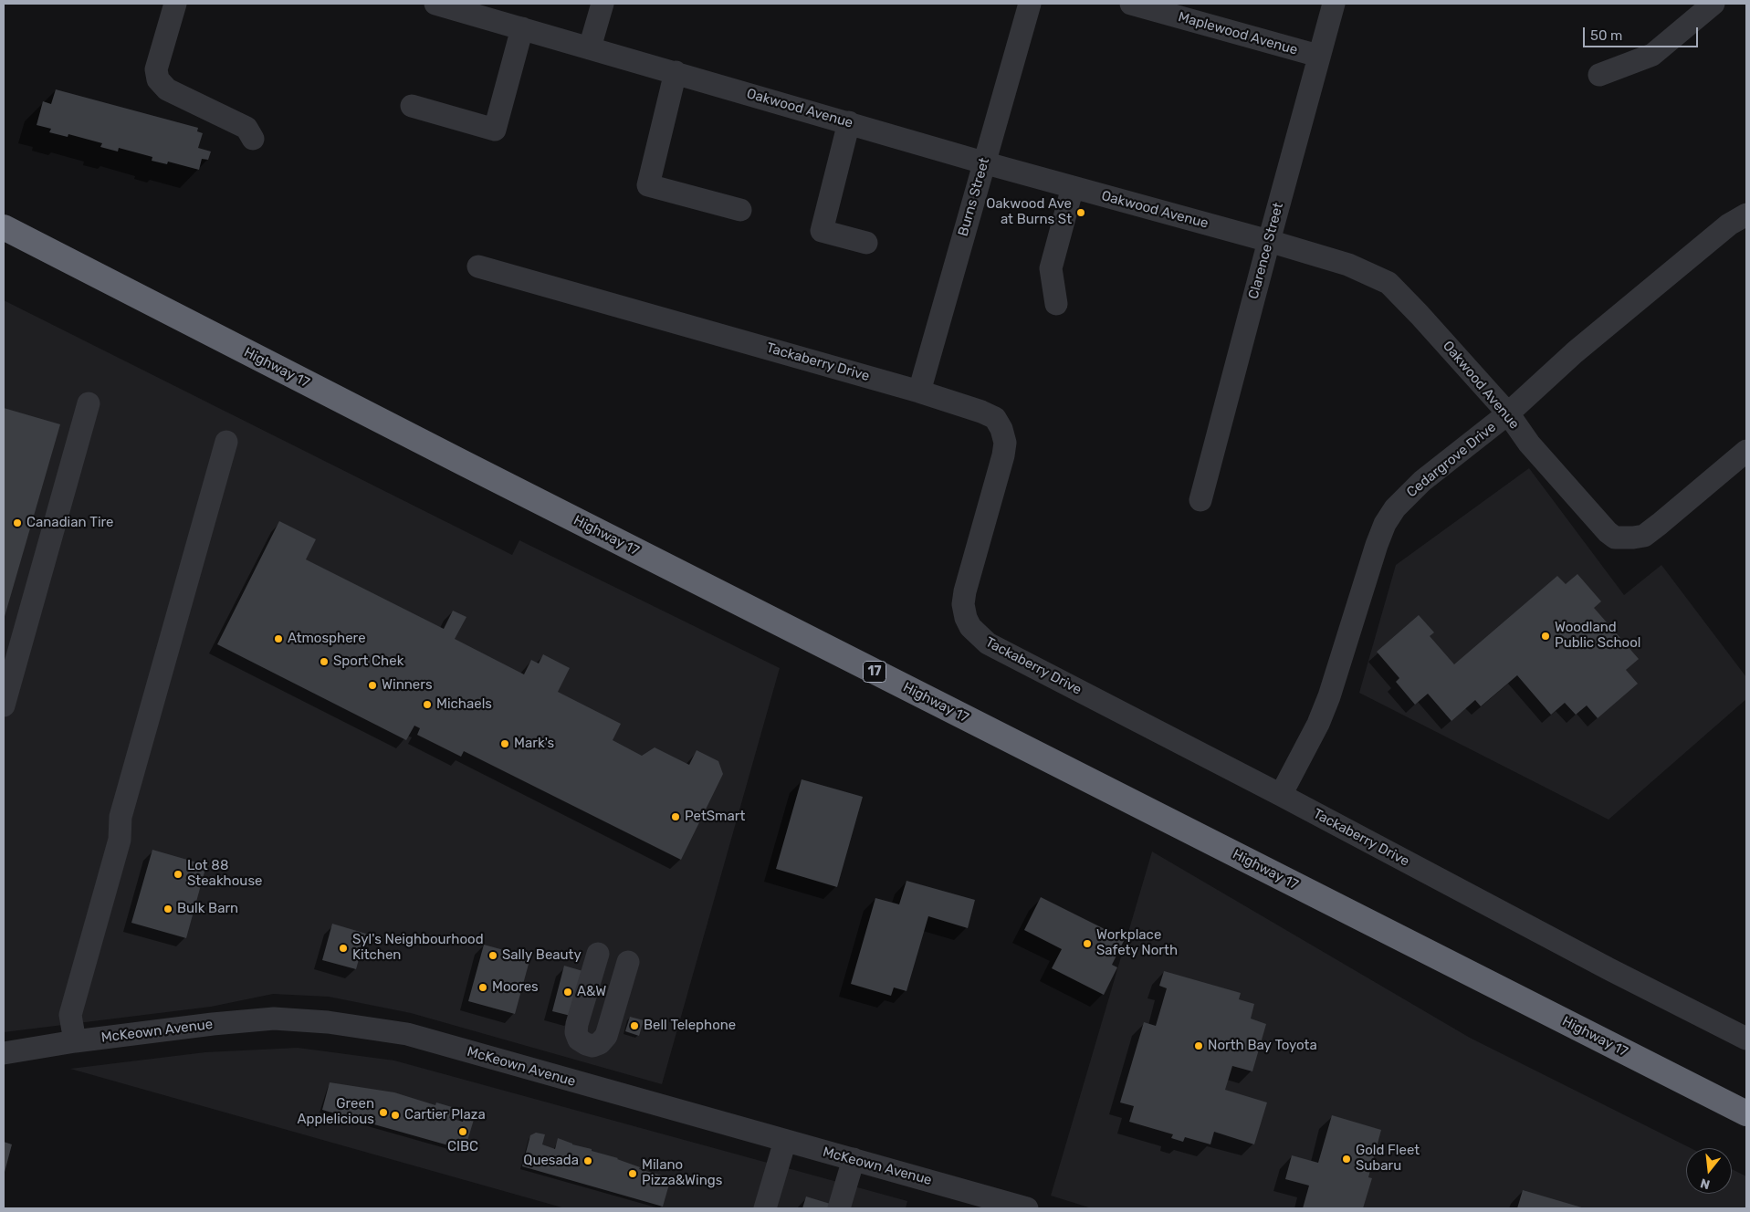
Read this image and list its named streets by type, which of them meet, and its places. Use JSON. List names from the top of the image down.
{
  "streets": {
    "highway": ["Highway 17", "17"],
    "street": [
      "Maplewood Avenue",
      "Oakwood Avenue",
      "Burns Street",
      "Clarence Street",
      "Tackaberry Drive",
      "Cedargrove Drive",
      "McKeown Avenue"
    ]
  },
  "crossings": [
    ["Maplewood Avenue", "Clarence Street"],
    ["Oakwood Avenue", "Burns Street"],
    ["Oakwood Avenue", "Clarence Street"],
    ["Oakwood Avenue", "Cedargrove Drive"],
    ["Burns Street", "Tackaberry Drive"],
    ["Tackaberry Drive", "Cedargrove Drive"]
  ],
  "places": [
    "Oakwood Ave at Burns St",
    "Canadian Tire",
    "Woodland Public School",
    "Atmosphere",
    "Sport Chek",
    "Winners",
    "Michaels",
    "Mark's",
    "PetSmart",
    "Lot 88 Steakhouse",
    "Bulk Barn",
    "Workplace Safety North",
    "Syl's Neighbourhood Kitchen",
    "Sally Beauty",
    "Moores",
    "A&W",
    "Bell Telephone",
    "North Bay Toyota",
    "Green Applelicious",
    "Cartier Plaza",
    "CIBC",
    "Gold Fleet Subaru",
    "Quesada",
    "Milano Pizza&Wings"
  ],
  "scale_bar": "50 m",
  "north": "bottom"
}
